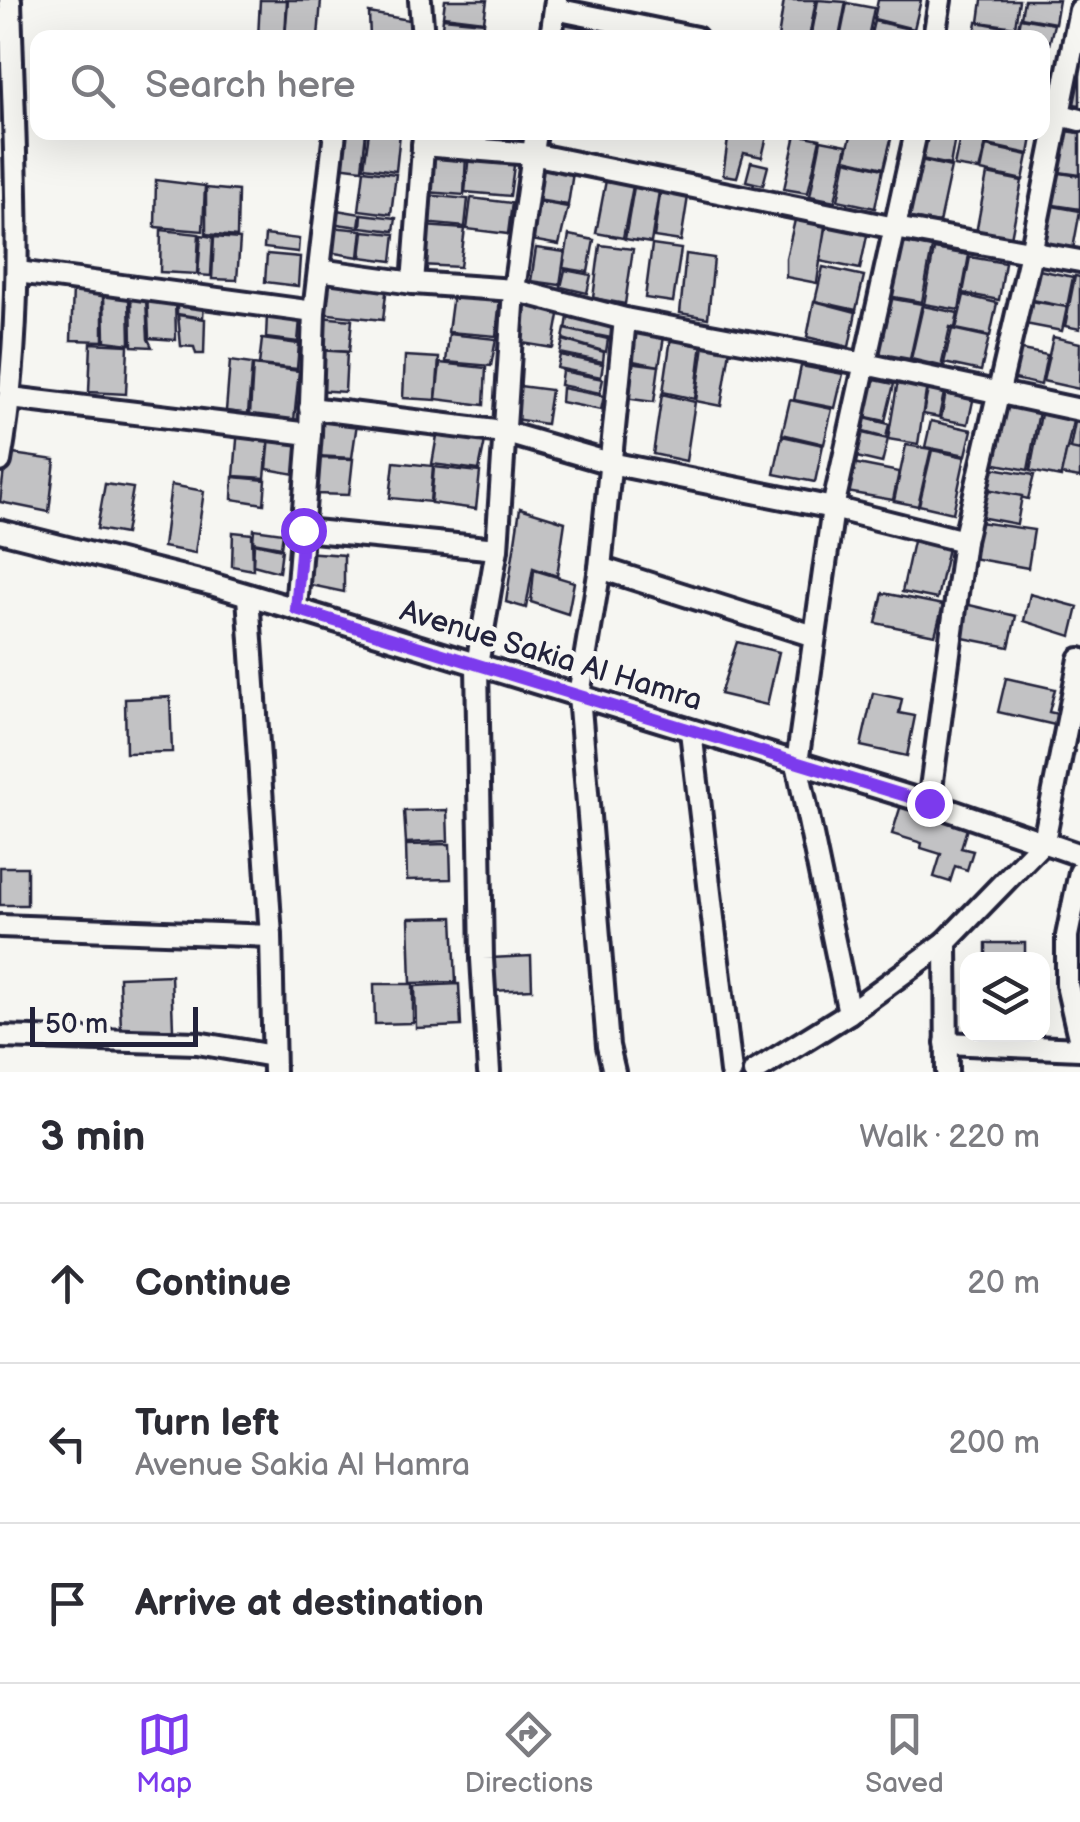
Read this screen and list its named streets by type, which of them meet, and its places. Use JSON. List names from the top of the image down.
{
  "streets": {
    "street": ["Avenue Sakia Al Hamra"]
  },
  "scale_bar": "50 m",
  "page": {
    "search": "Search here",
    "scale": "50 m",
    "heading": ["3 min", "Walk · 220 m"],
    "list": [
      ["Continue", "20 m"],
      ["Turn left", "Avenue Sakia Al Hamra", "200 m"],
      "Arrive at destination"
    ],
    "nav": ["Map", "Directions", "Saved"]
  }
}
